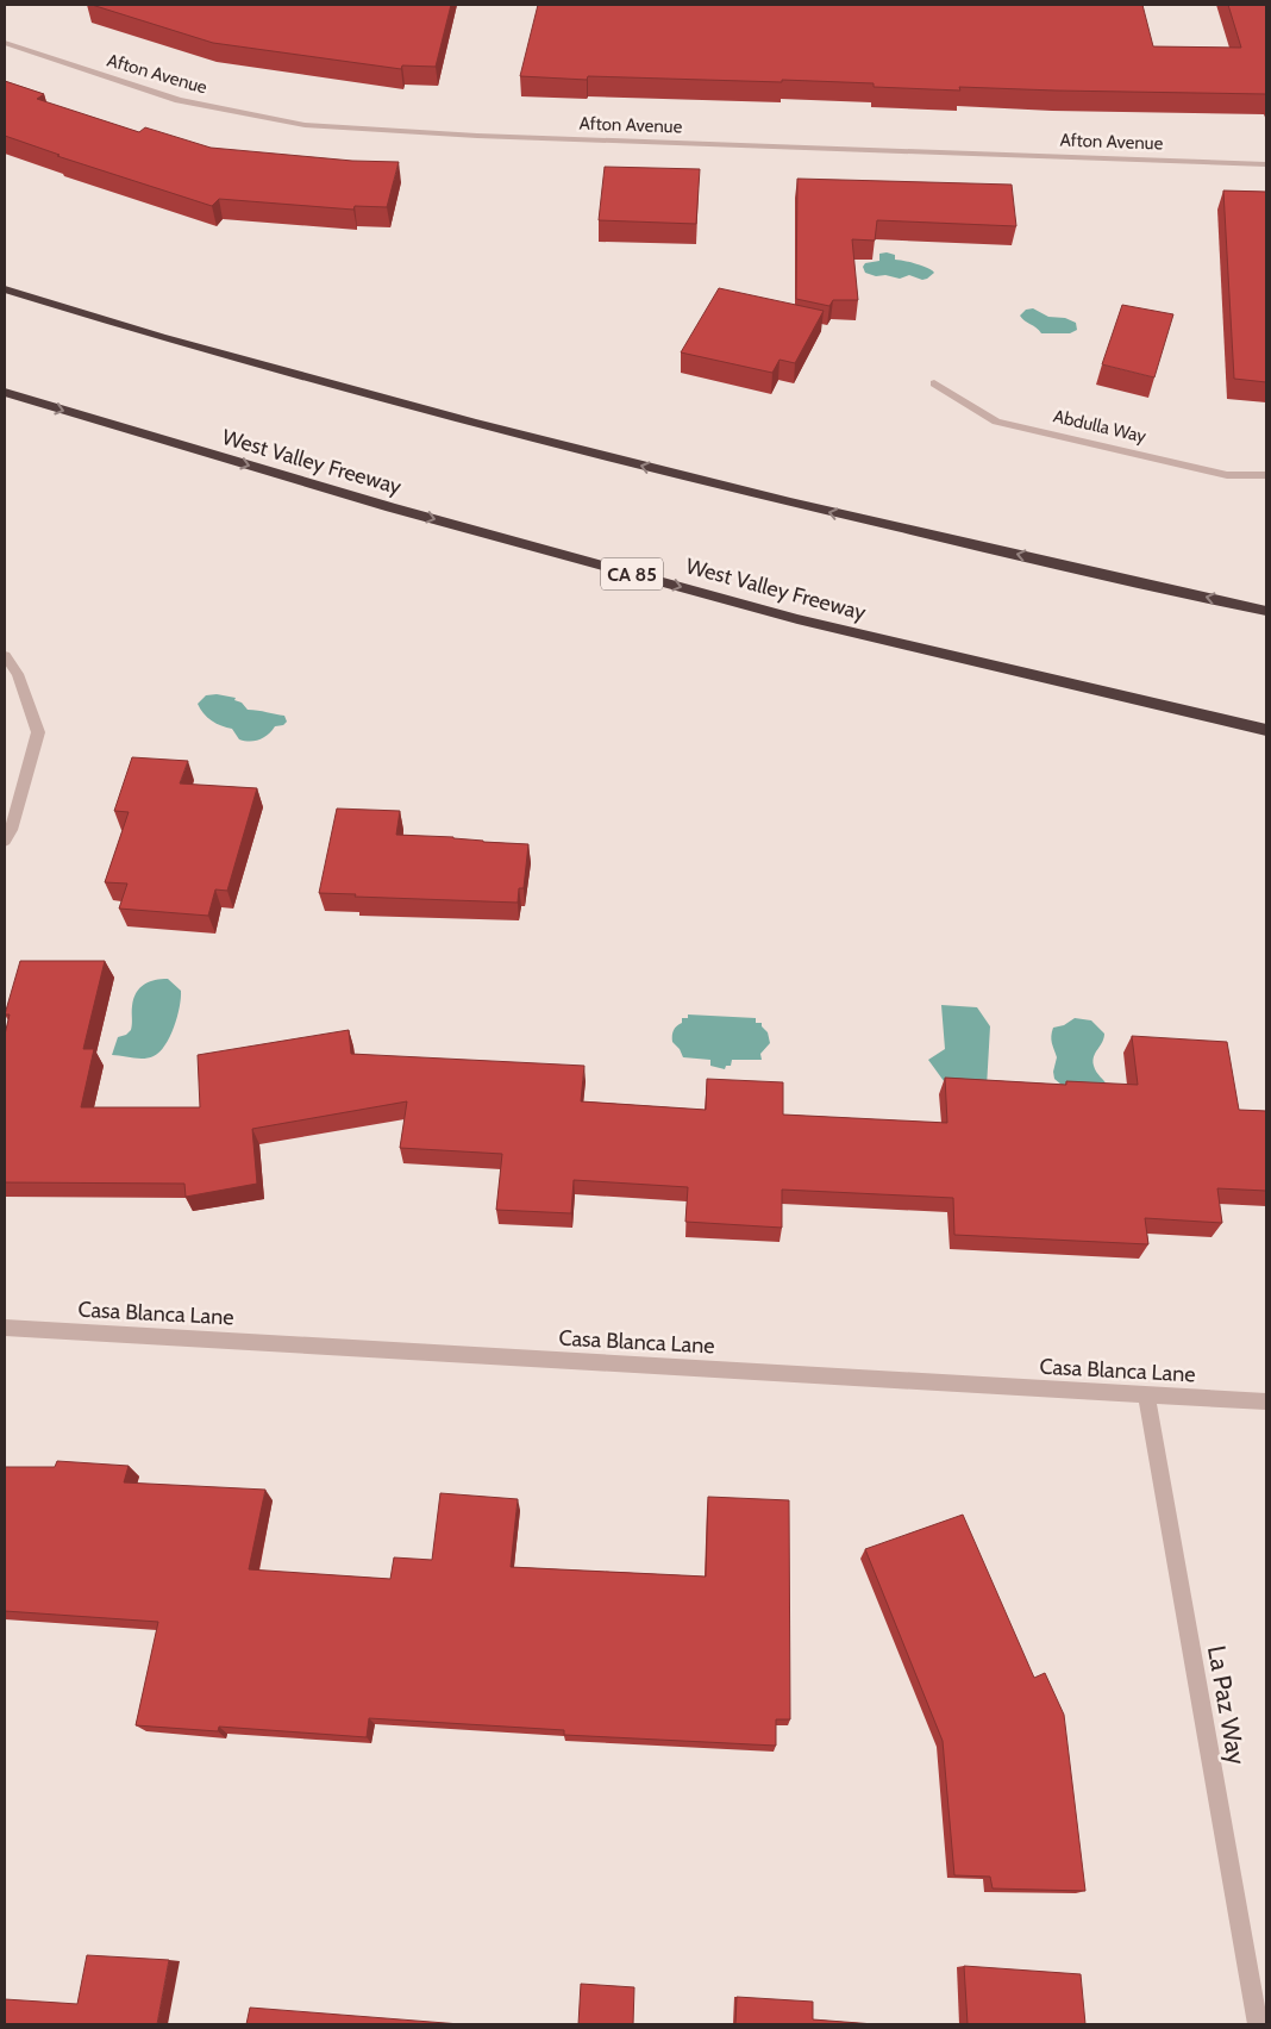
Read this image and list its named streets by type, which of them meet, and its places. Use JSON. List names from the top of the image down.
{
  "streets": {
    "highway": ["West Valley Freeway", "CA 85"],
    "street": [
      "Afton Avenue",
      "Abdulla Way",
      "Casa Blanca Lane",
      "La Paz Way"
    ]
  },
  "crossings": [
    ["Casa Blanca Lane", "La Paz Way"]
  ]
}
